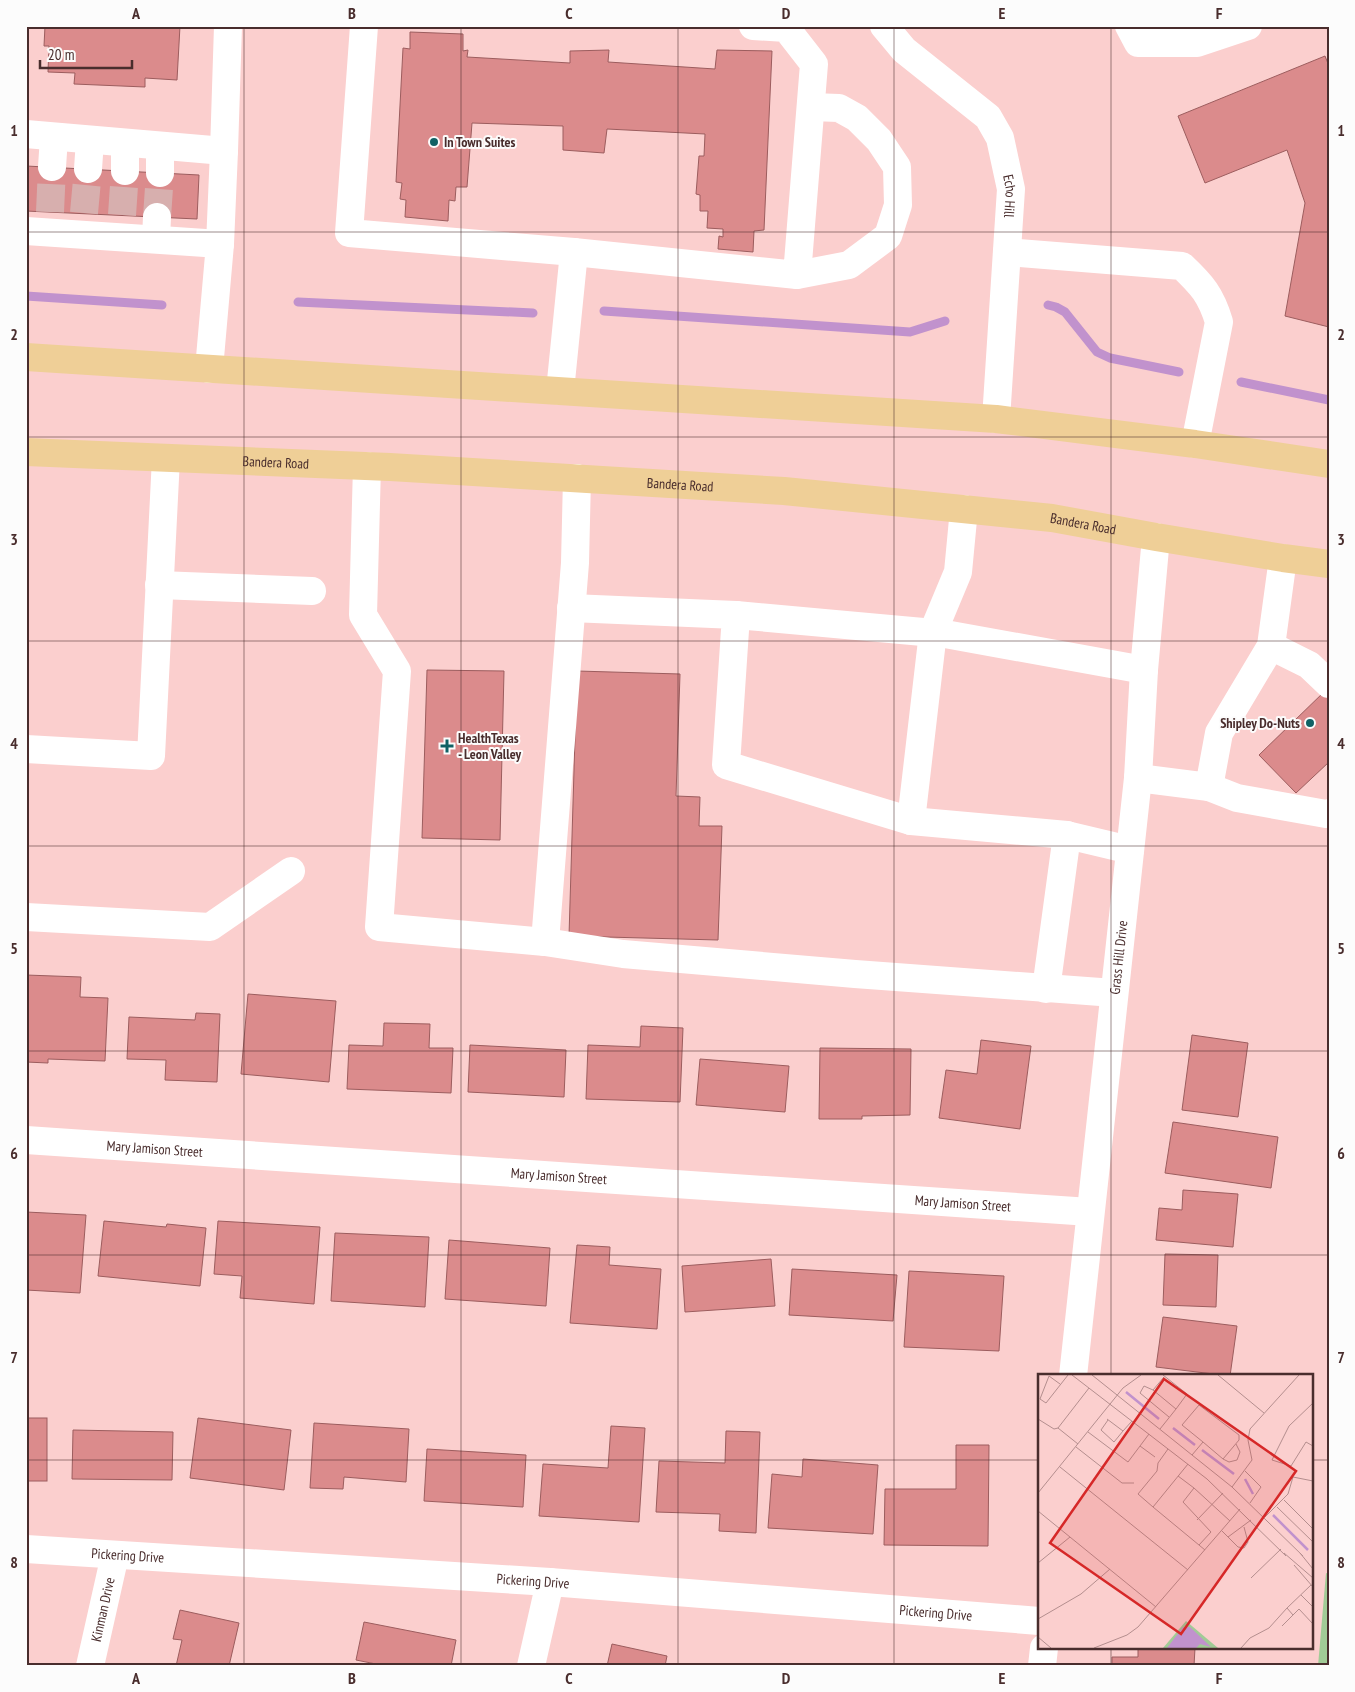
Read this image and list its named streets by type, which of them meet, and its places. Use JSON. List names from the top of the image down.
{
  "streets": {
    "main road": ["Bandera Road"],
    "street": [
      "Echo Hill",
      "Grass Hill Drive",
      "Mary Jamison Street",
      "Pickering Drive",
      "Kinman Drive"
    ]
  },
  "crossings": [
    ["Bandera Road", "Grass Hill Drive"],
    ["Grass Hill Drive", "Mary Jamison Street"],
    ["Pickering Drive", "Kinman Drive"]
  ],
  "places": {
    "other": ["In Town Suites", "Shipley Do-Nuts"],
    "health": ["HealthTexas - Leon Valley"]
  },
  "scale_bar": "20 m",
  "grid": {
    "columns": [
      "A",
      "B",
      "C",
      "D",
      "E",
      "F"
    ],
    "rows": [
      "1",
      "2",
      "3",
      "4",
      "5",
      "6",
      "7",
      "8"
    ]
  }
}
